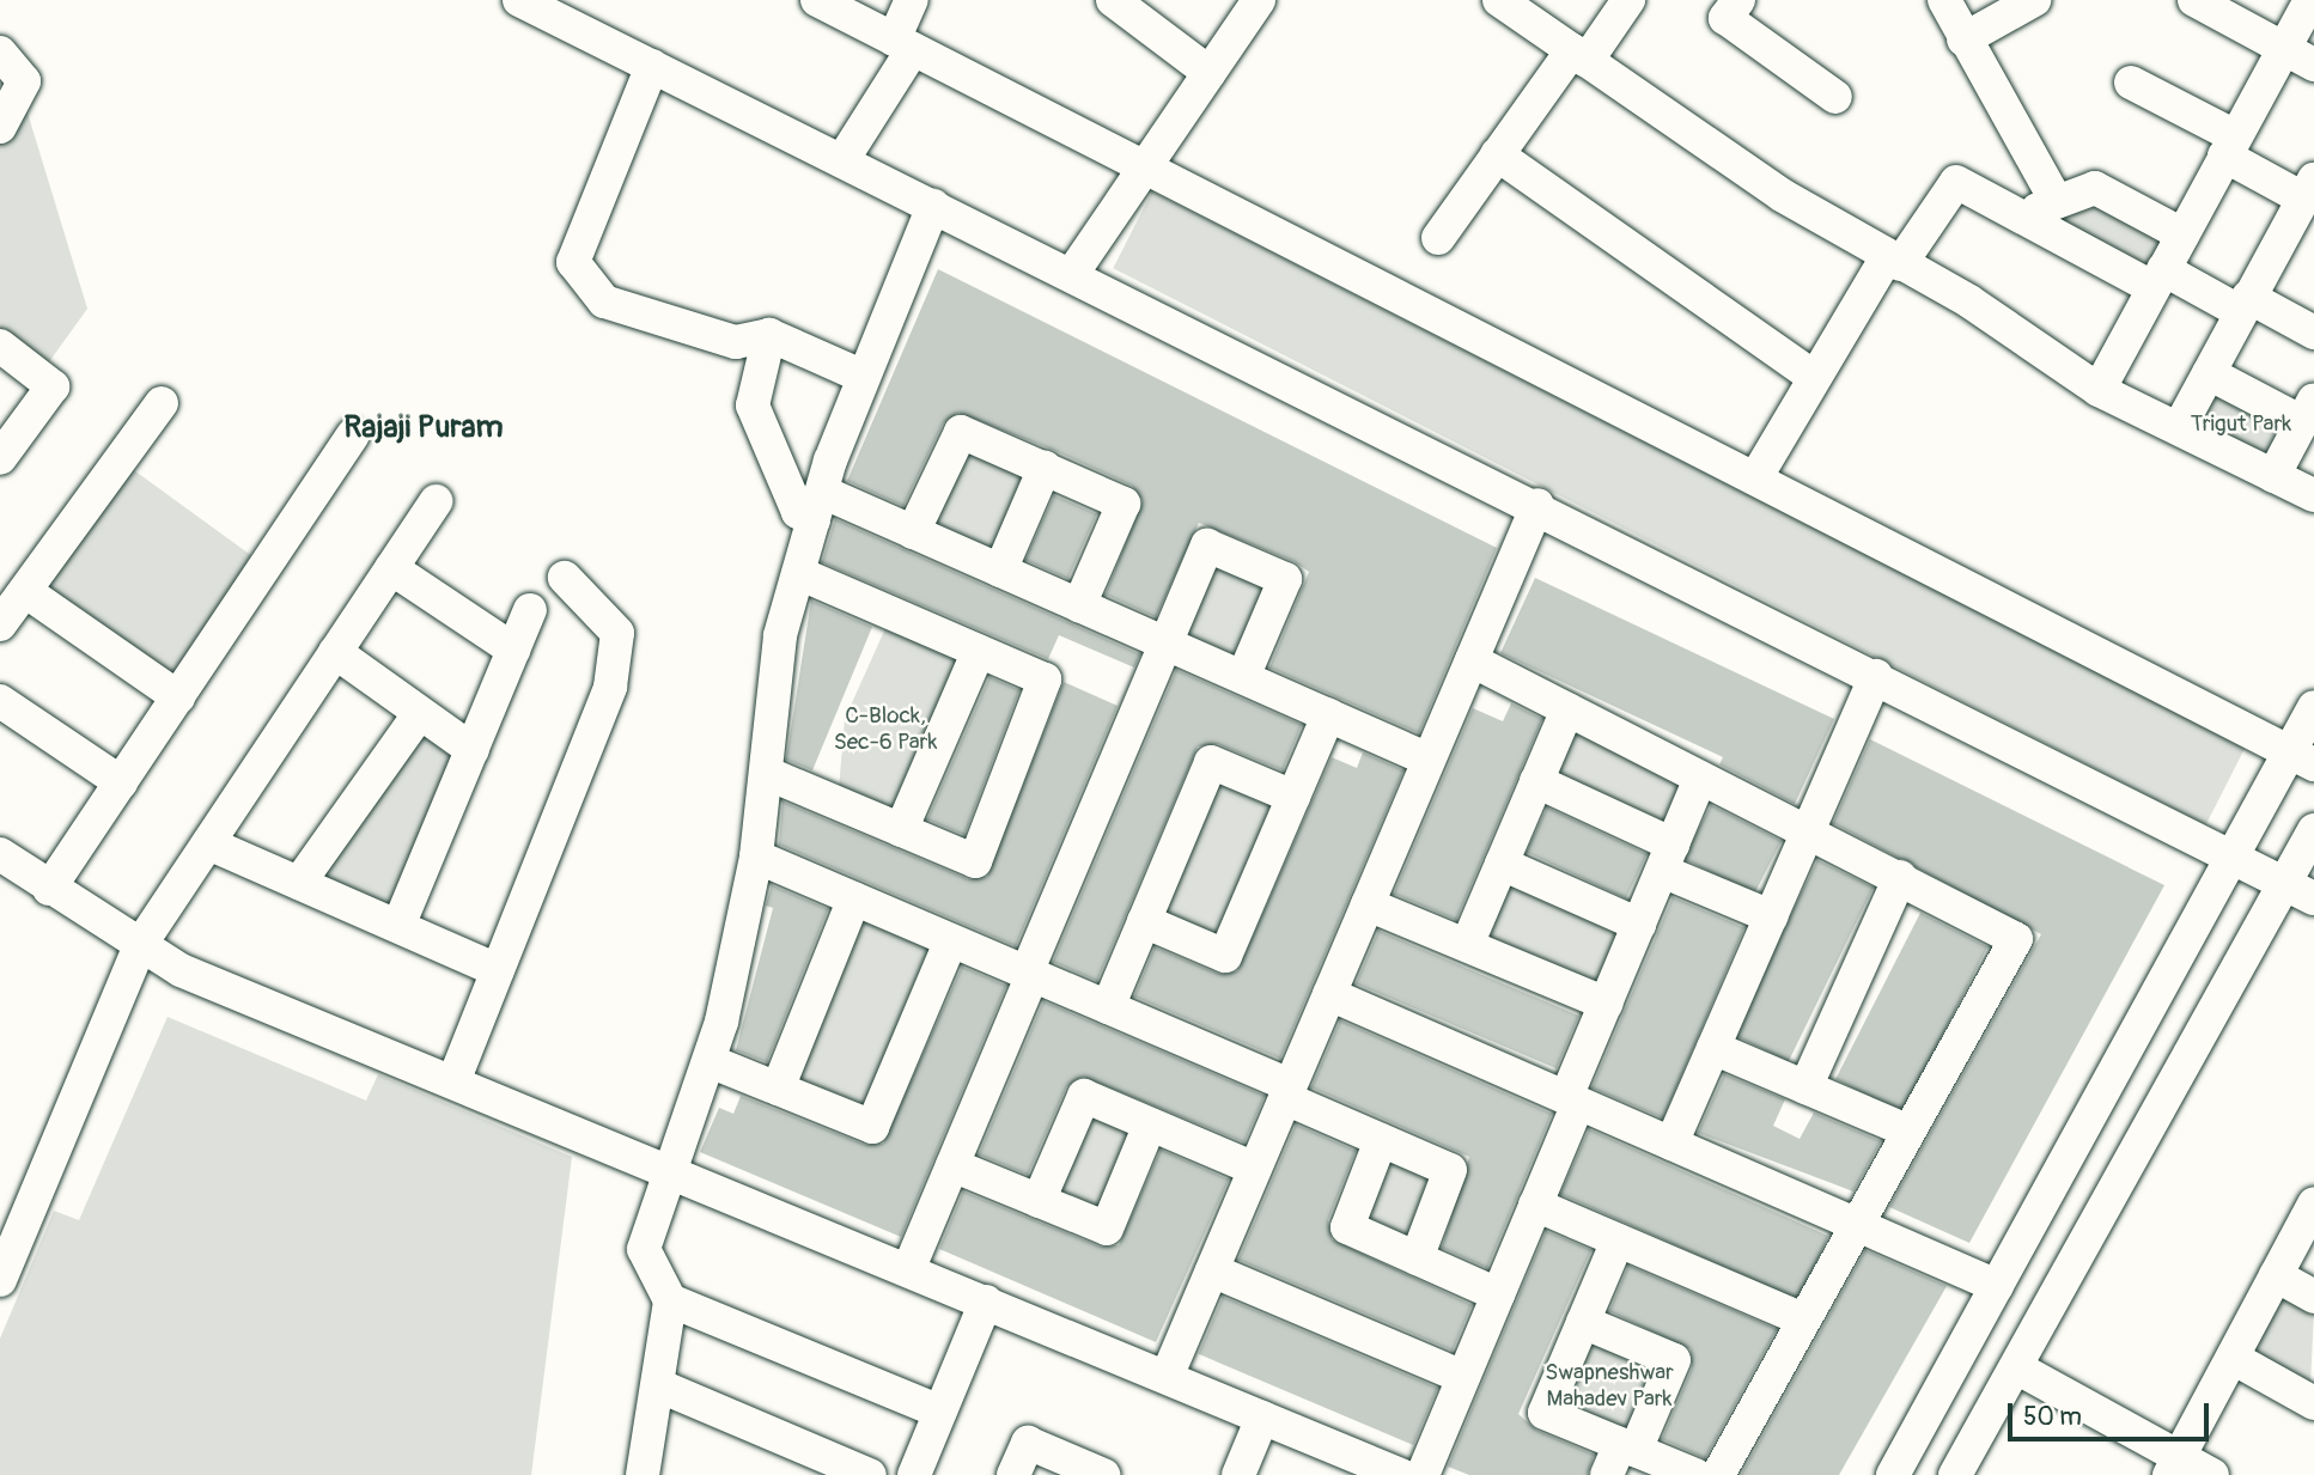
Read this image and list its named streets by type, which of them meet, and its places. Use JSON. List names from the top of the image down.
{
  "districts": ["Rajaji Puram"],
  "parks": ["Trigut Park", "C-Block, Sec-6 Park", "Swapneshwar Mahadev Park"],
  "scale_bar": "50 m"
}
